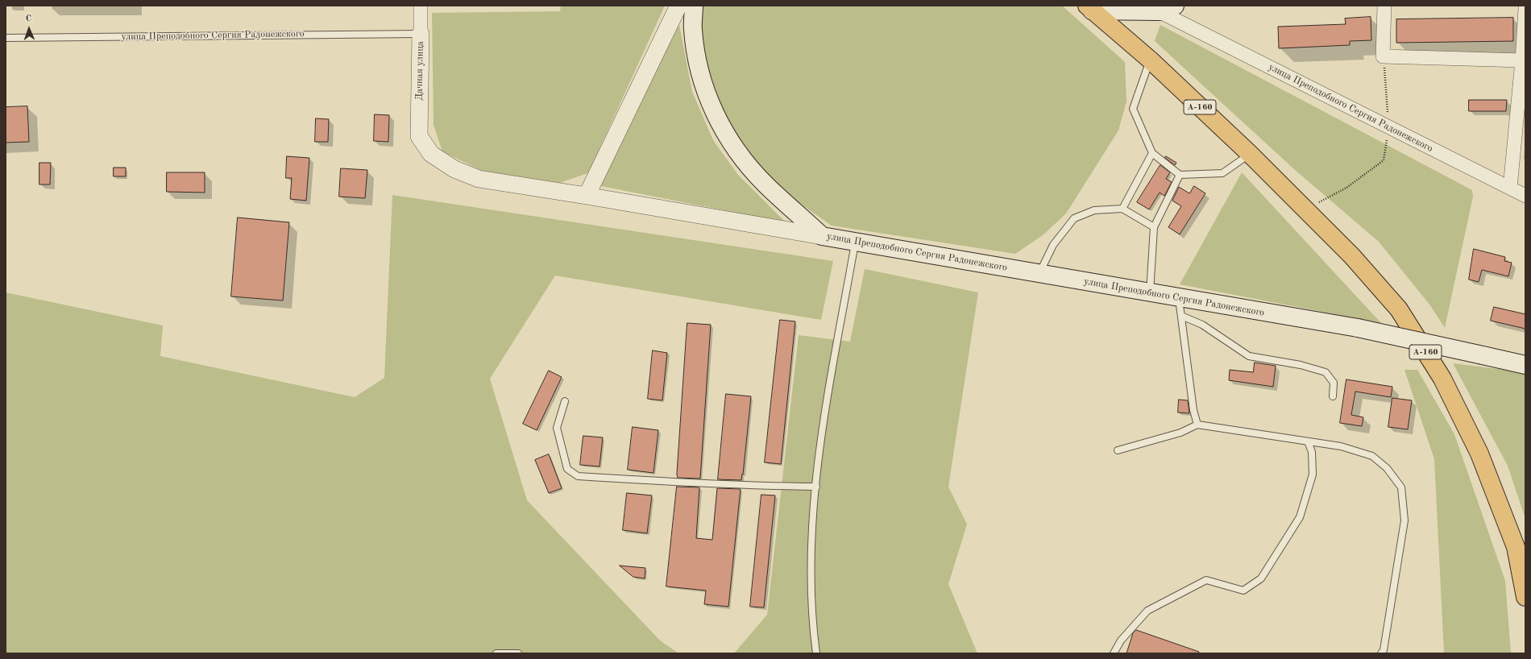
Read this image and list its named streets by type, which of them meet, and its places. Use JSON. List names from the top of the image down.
{
  "streets": {
    "highway": ["А-160"],
    "main road": ["улица Преподобного Сергия Радонежского"],
    "street": ["Дачная улица"]
  },
  "crossings": [
    ["улица Преподобного Сергия Радонежского", "Дачная улица"]
  ],
  "north": "top"
}
